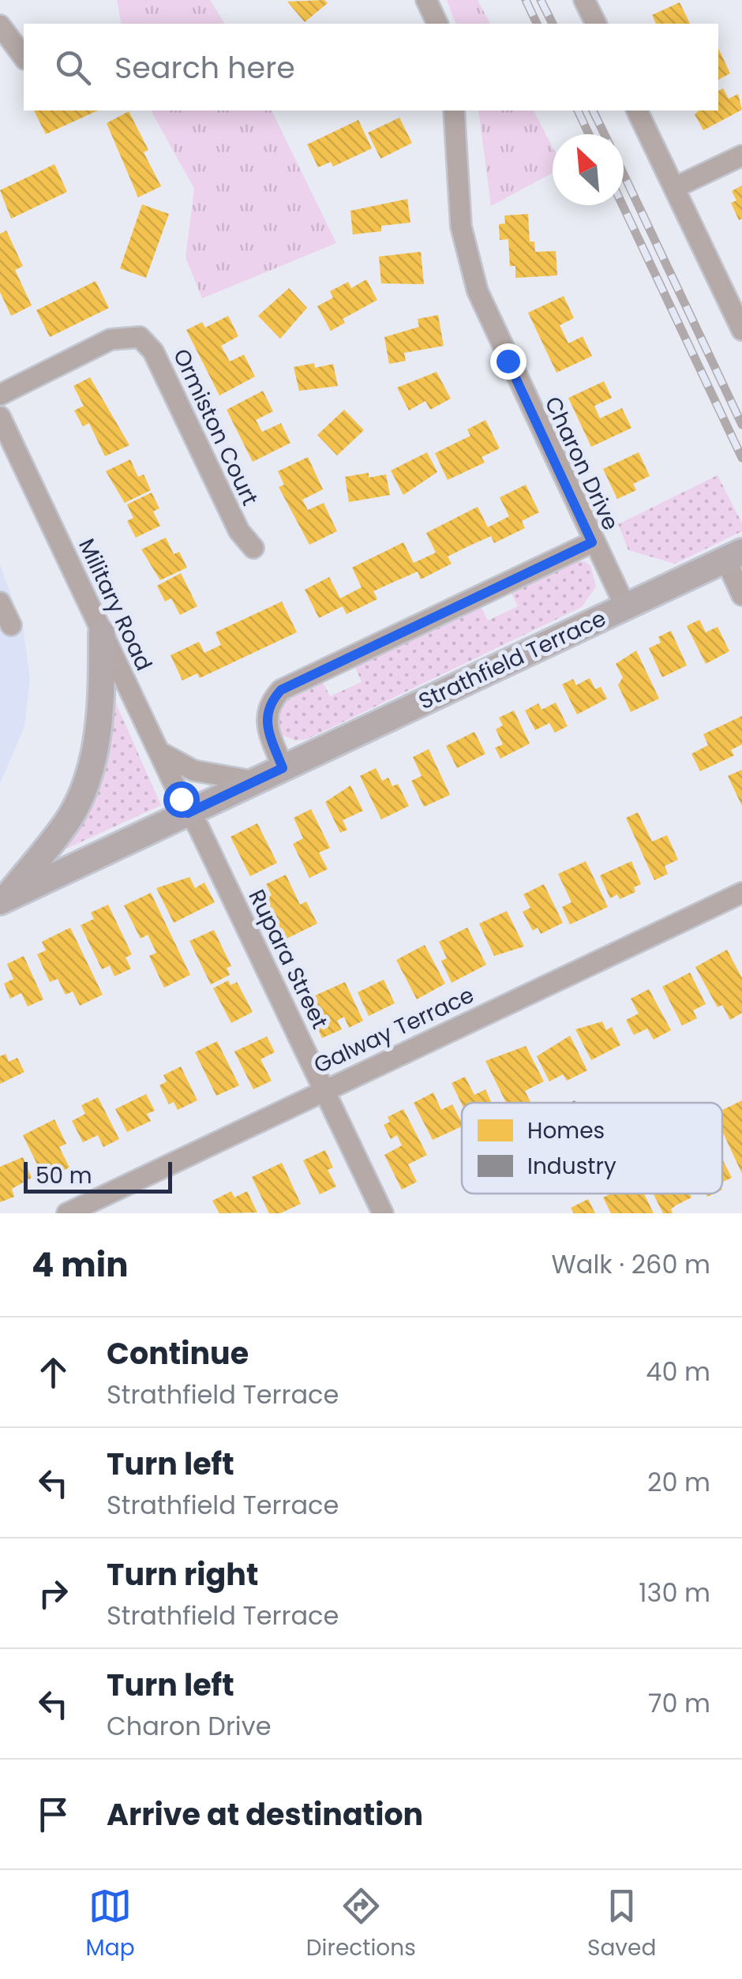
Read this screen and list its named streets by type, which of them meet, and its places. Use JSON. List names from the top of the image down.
{
  "streets": {
    "main road": ["Strathfield Terrace"],
    "street": [
      "Ormiston Court",
      "Charon Drive",
      "Military Road",
      "Rupara Street",
      "Galway Terrace"
    ]
  },
  "crossings": [
    ["Charon Drive", "Strathfield Terrace"],
    ["Military Road", "Strathfield Terrace"],
    ["Military Road", "Rupara Street"],
    ["Strathfield Terrace", "Rupara Street"],
    ["Rupara Street", "Galway Terrace"]
  ],
  "legend": ["Homes", "Industry"],
  "scale_bar": "50 m",
  "north": "top left",
  "page": {
    "search": "Search here",
    "scale": "50 m",
    "heading": ["4 min", "Walk · 260 m"],
    "list": [
      ["Continue", "Strathfield Terrace", "40 m"],
      ["Turn left", "Strathfield Terrace", "20 m"],
      ["Turn right", "Strathfield Terrace", "130 m"],
      ["Turn left", "Charon Drive", "70 m"],
      "Arrive at destination"
    ],
    "nav": ["Map", "Directions", "Saved"]
  }
}
